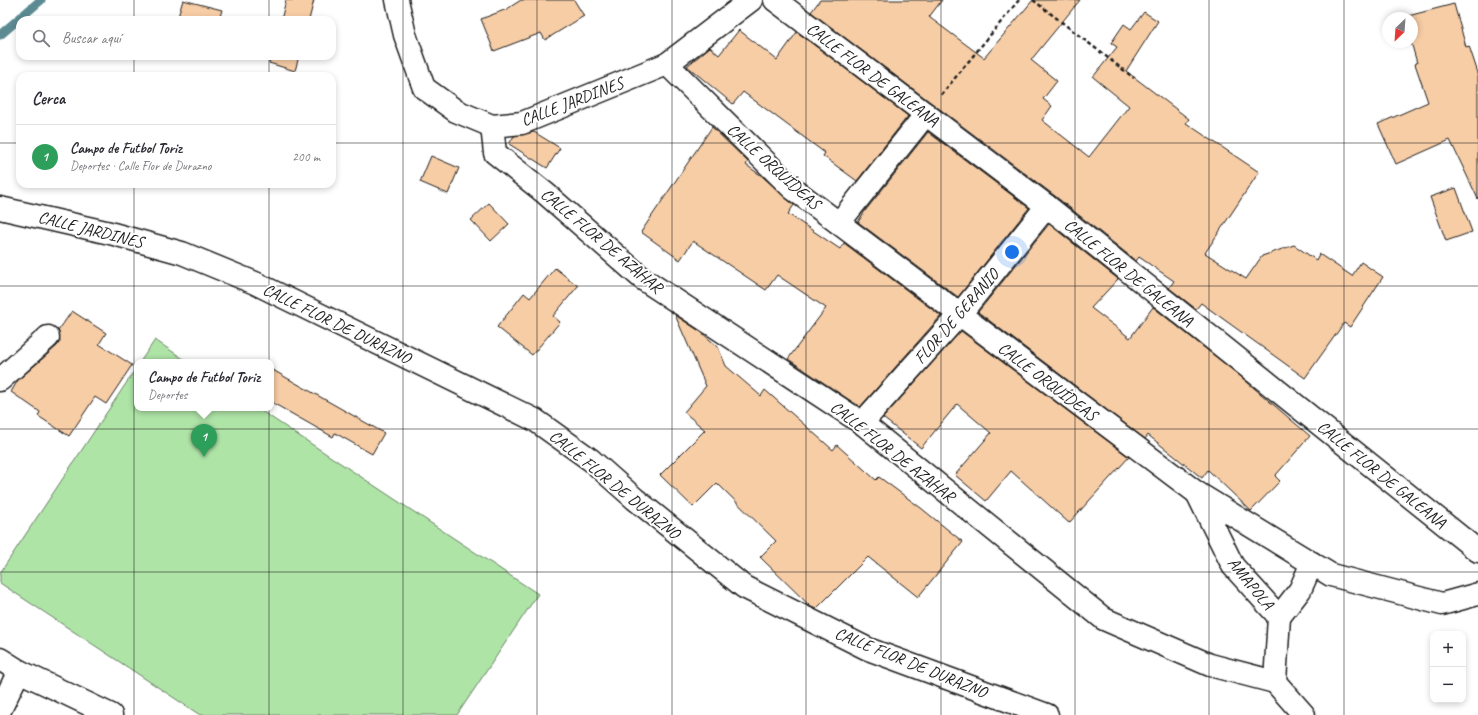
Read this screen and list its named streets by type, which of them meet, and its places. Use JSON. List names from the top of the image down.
{
  "streets": {
    "street": [
      "CALLE FLOR DE GALEANA",
      "CALLE JARDINES",
      "CALLE ORQUÍDEAS",
      "CALLE FLOR DE AZAHAR",
      "FLOR DE GERANIO",
      "CALLE FLOR DE DURAZNO",
      "AMAPOLA"
    ]
  },
  "crossings": [
    ["CALLE FLOR DE GALEANA", "FLOR DE GERANIO"],
    ["CALLE JARDINES", "CALLE ORQUÍDEAS"],
    ["CALLE JARDINES", "CALLE FLOR DE AZAHAR"],
    ["CALLE JARDINES", "CALLE FLOR DE DURAZNO"],
    ["CALLE ORQUÍDEAS", "FLOR DE GERANIO"],
    ["CALLE ORQUÍDEAS", "AMAPOLA"],
    ["CALLE FLOR DE AZAHAR", "FLOR DE GERANIO"],
    ["CALLE FLOR DE AZAHAR", "AMAPOLA"]
  ],
  "north": "bottom left",
  "page": {
    "search": "Buscar aquí",
    "heading": "Cerca",
    "list": [
      {
        "mark": "1",
        "name": "Campo de Futbol Toriz",
        "note": "Deportes · Calle Flor de Durazno",
        "value": "200 m"
      }
    ],
    "popup": ["Campo de Futbol Toriz", "Deportes"],
    "pins": "1",
    "map_buttons": ["+", "−"]
  }
}
